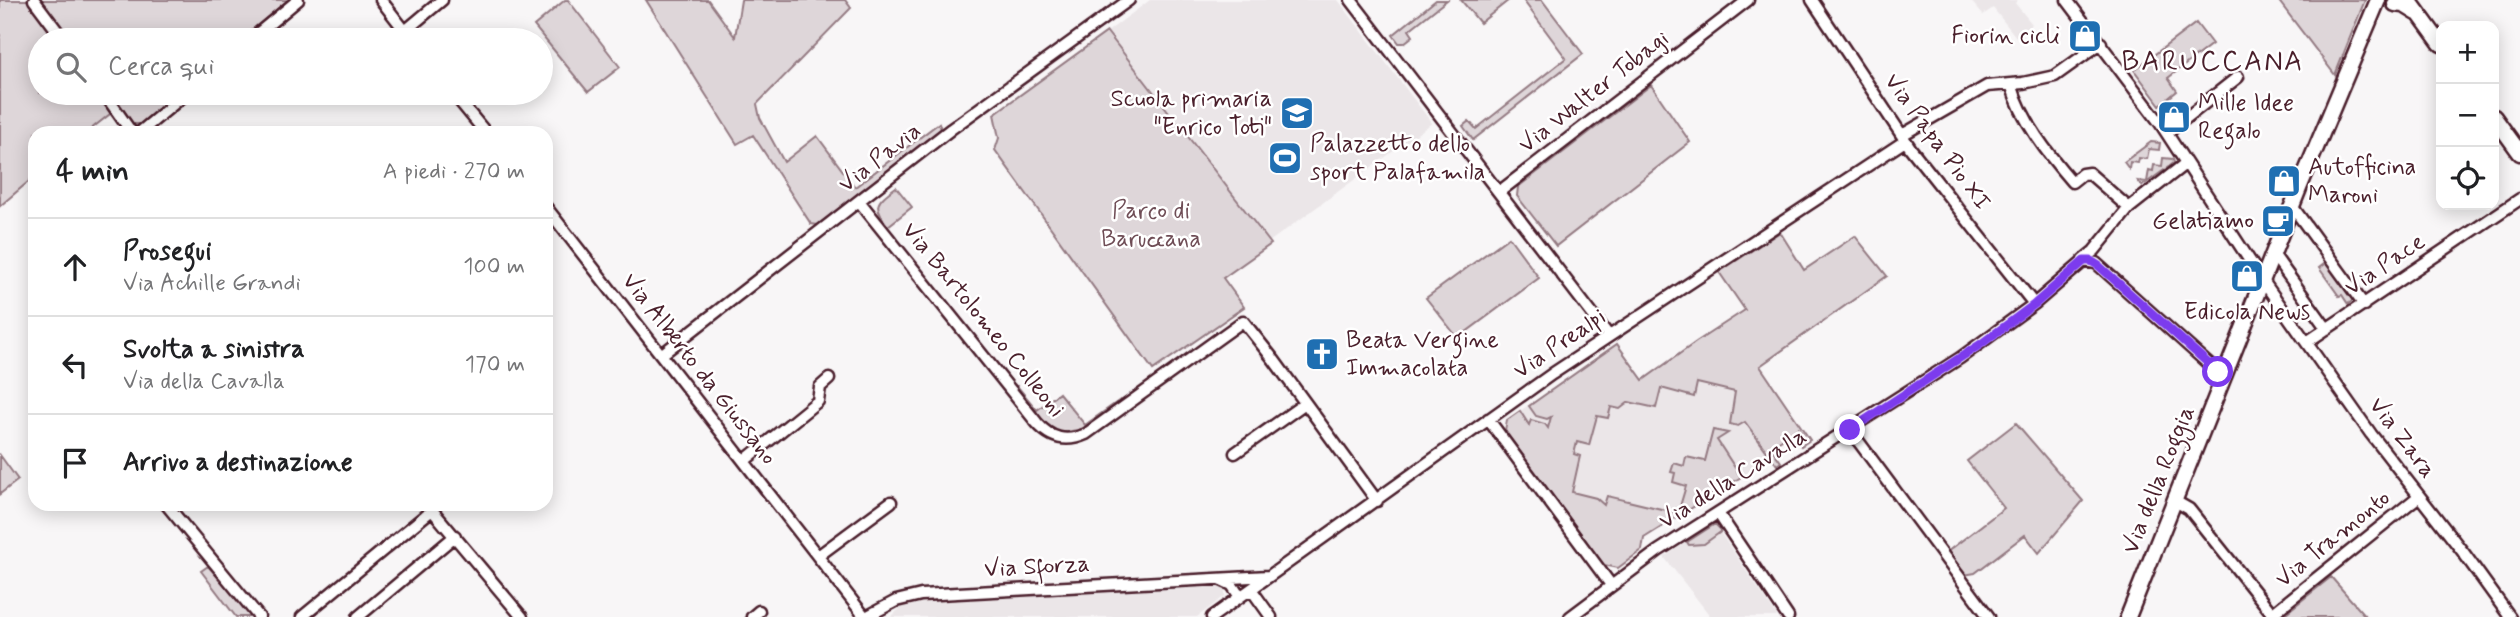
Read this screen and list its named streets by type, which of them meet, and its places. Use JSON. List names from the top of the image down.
{
  "streets": {
    "street": [
      "Via Walter Tobagi",
      "Via Papa Pio XI",
      "Via Pavia",
      "Via Pace",
      "Via Bartolomeo Colleoni",
      "Via Prealpi",
      "Via Alberto da Giussano",
      "Via Zara",
      "Via della Cavalla",
      "Via della Roggia",
      "Via Tramonto",
      "Via Sforza"
    ]
  },
  "crossings": [
    ["Via Papa Pio XI", "Via Prealpi"],
    ["Via Papa Pio XI", "Via della Cavalla"],
    ["Via Pavia", "Via Bartolomeo Colleoni"],
    ["Via Pavia", "Via Alberto da Giussano"],
    ["Via Pace", "Via Zara"],
    ["Via Bartolomeo Colleoni", "Via Prealpi"],
    ["Via Prealpi", "Via Zara"],
    ["Via Prealpi", "Via Sforza"],
    ["Via Alberto da Giussano", "Via Sforza"],
    ["Via Zara", "Via della Cavalla"],
    ["Via Zara", "Via della Roggia"],
    ["Via Zara", "Via Tramonto"],
    ["Via della Roggia", "Via Tramonto"]
  ],
  "districts": ["BARUCCANA"],
  "parks": ["Parco di Baruccana"],
  "places": {
    "shop": [
      "Fiorin cicli",
      "Mille Idee Regalo",
      "Autofficina Maroni",
      "Edicola News"
    ],
    "school or university": ["Scuola primaria \"Enrico Toti\""],
    "sports": ["Palazzetto dello sport Palafamila"],
    "cafe": ["Gelatiamo"],
    "church": ["Beata Vergine Immacolata"]
  },
  "page": {
    "map_buttons": ["+", "−"],
    "search": "Cerca qui",
    "heading": ["4 min", "A piedi · 270 m"],
    "list": [
      ["Prosegui", "Via Achille Grandi", "100 m"],
      ["Svolta a sinistra", "Via della Cavalla", "170 m"],
      "Arrivo a destinazione"
    ]
  }
}
